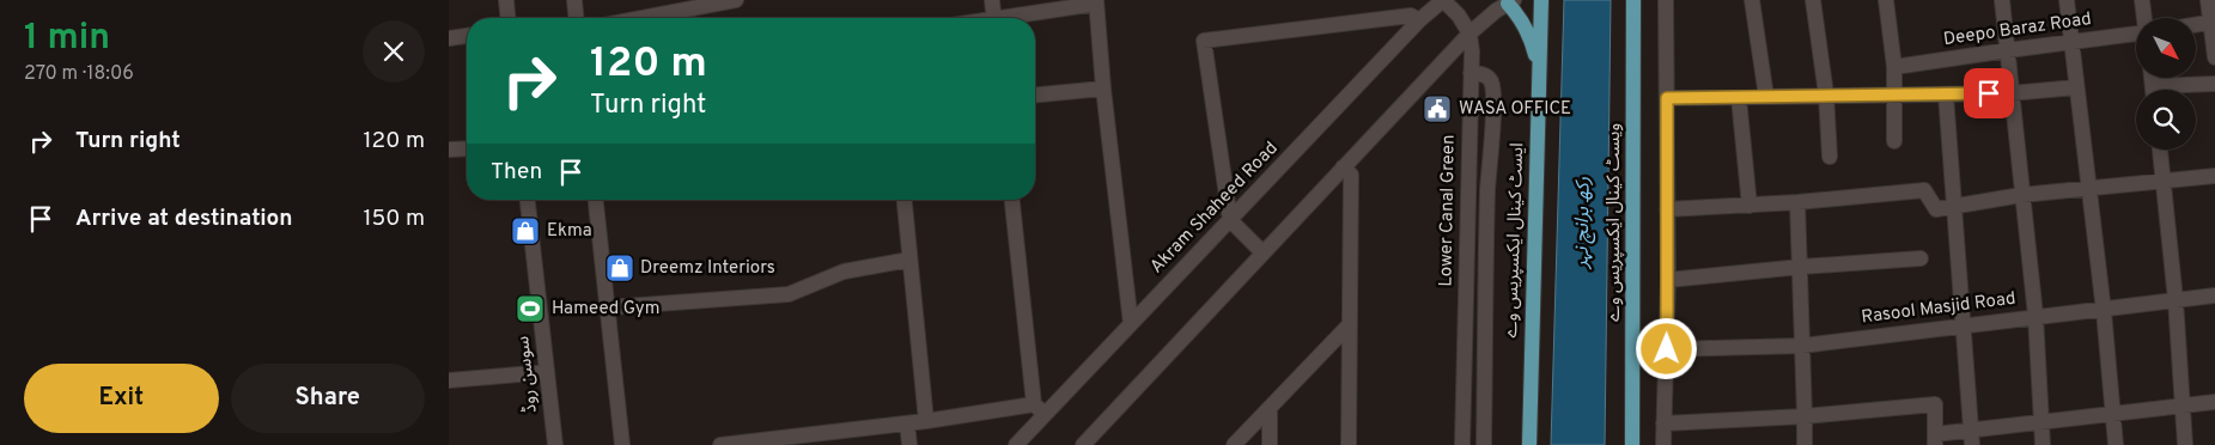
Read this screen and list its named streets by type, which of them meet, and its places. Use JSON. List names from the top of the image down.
{
  "streets": {
    "main road": ["ویسٹ کینال ایکسپریس وے", "ایسٹ کینال ایکسپریس وے"],
    "street": [
      "Deepo Baraz Road",
      "Akram Shaheed Road",
      "Lower Canal Green",
      "Rasool Masjid Road",
      "سوسن روڈ"
    ]
  },
  "water": ["رکھ برانچ نہر"],
  "places": {
    "public building": ["WASA OFFICE"],
    "shop": ["Ekma", "Dreemz Interiors"],
    "sports": ["Hameed Gym"]
  },
  "north": "bottom right",
  "page": {
    "heading": ["1 min", "270 m · 18:06"],
    "turn": ["120 m", "Turn right"],
    "list": [
      {
        "name": "Turn right",
        "value": "120 m"
      },
      {
        "name": "Arrive at destination",
        "value": "150 m"
      }
    ],
    "then": "Then",
    "buttons": ["Exit", "Share"]
  }
}
